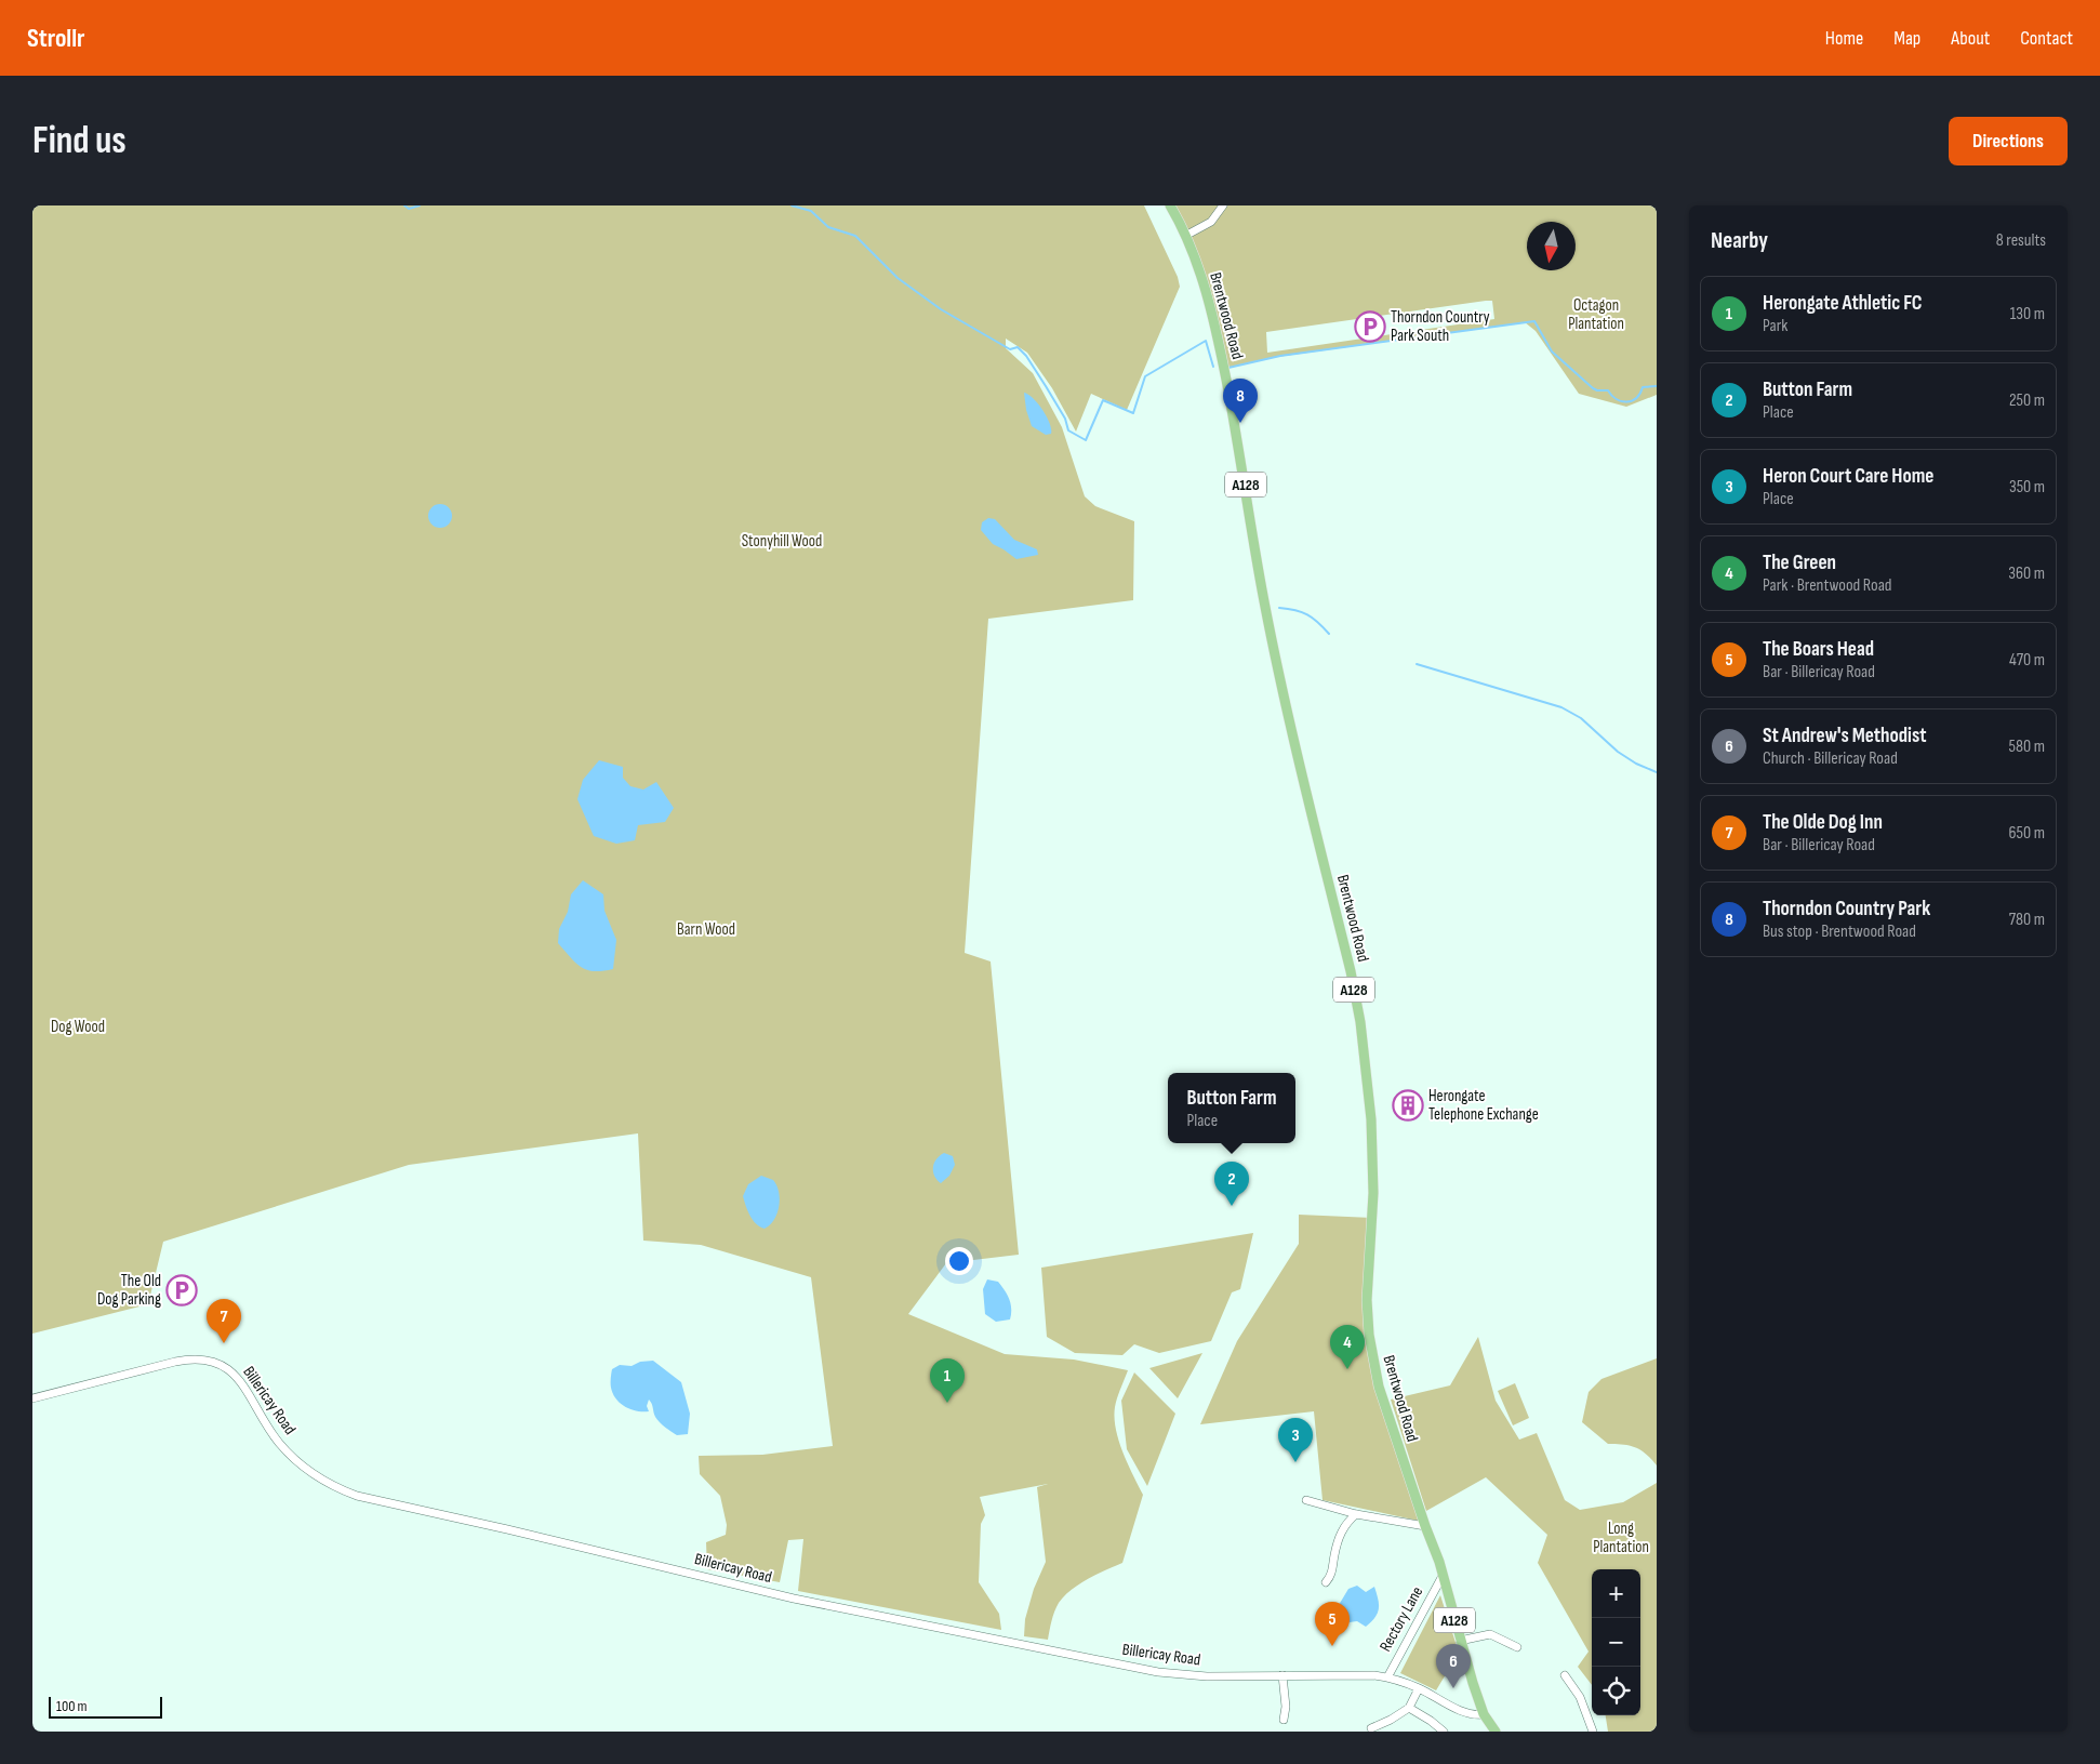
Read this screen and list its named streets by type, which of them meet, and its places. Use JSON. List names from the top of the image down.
{
  "streets": {
    "main road": ["Brentwood Road", "A128"],
    "street": ["Billericay Road", "Rectory Lane"]
  },
  "crossings": [
    ["Brentwood Road", "Billericay Road"],
    ["Brentwood Road", "Rectory Lane"],
    ["Billericay Road", "Rectory Lane"]
  ],
  "parks": [
    "Octagon Plantation",
    "Stonyhill Wood",
    "Barn Wood",
    "Dog Wood",
    "Long Plantation"
  ],
  "places": {
    "parking": ["Thorndon Country Park South", "The Old Dog Parking"],
    "building": ["Herongate Telephone Exchange"]
  },
  "scale_bar": "100 m",
  "north": "bottom",
  "page": {
    "header": "Strollr",
    "nav": [
      "Home",
      "Map",
      "About",
      "Contact"
    ],
    "buttons": "Directions",
    "title": "Find us",
    "heading": ["Nearby", "8 results"],
    "list": [
      {
        "mark": "1",
        "name": "Herongate Athletic FC",
        "note": "Park",
        "value": "130 m"
      },
      {
        "mark": "2",
        "name": "Button Farm",
        "note": "Place",
        "value": "250 m"
      },
      {
        "mark": "3",
        "name": "Heron Court Care Home",
        "note": "Place",
        "value": "350 m"
      },
      {
        "mark": "4",
        "name": "The Green",
        "note": "Park · Brentwood Road",
        "value": "360 m"
      },
      {
        "mark": "5",
        "name": "The Boars Head",
        "note": "Bar · Billericay Road",
        "value": "470 m"
      },
      {
        "mark": "6",
        "name": "St Andrew's Methodist",
        "note": "Church · Billericay Road",
        "value": "580 m"
      },
      {
        "mark": "7",
        "name": "The Olde Dog Inn",
        "note": "Bar · Billericay Road",
        "value": "650 m"
      },
      {
        "mark": "8",
        "name": "Thorndon Country Park",
        "note": "Bus stop · Brentwood Road",
        "value": "780 m"
      }
    ],
    "pins": [
      "8",
      "2",
      "7",
      "4",
      "1",
      "3",
      "5",
      "6"
    ],
    "popup": ["Button Farm", "Place"],
    "map_buttons": ["+", "−"],
    "scale": "100 m"
  }
}
